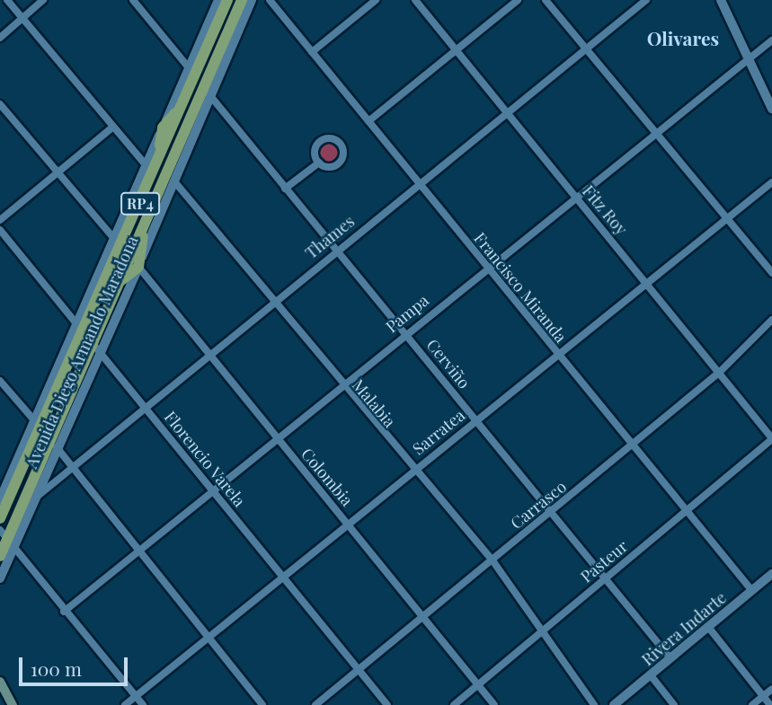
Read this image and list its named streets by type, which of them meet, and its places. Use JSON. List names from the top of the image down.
{
  "streets": {
    "main road": ["RP4", "Avenida Diego Armando Maradona"],
    "street": [
      "Fitz Roy",
      "Thames",
      "Francisco Miranda",
      "Pampa",
      "Cerviño",
      "Malabia",
      "Sarratea",
      "Florencio Varela",
      "Colombia",
      "Carrasco",
      "Pasteur",
      "Rivera Indarte"
    ]
  },
  "crossings": [
    ["Fitz Roy", "Thames"],
    ["Fitz Roy", "Pampa"],
    ["Fitz Roy", "Sarratea"],
    ["Fitz Roy", "Carrasco"],
    ["Fitz Roy", "Pasteur"],
    ["Thames", "Francisco Miranda"],
    ["Thames", "Avenida Diego Armando Maradona"],
    ["Thames", "Cerviño"],
    ["Thames", "Malabia"],
    ["Thames", "Florencio Varela"],
    ["Thames", "Colombia"],
    ["Francisco Miranda", "Pampa"],
    ["Francisco Miranda", "Sarratea"],
    ["Francisco Miranda", "Carrasco"],
    ["Francisco Miranda", "Pasteur"],
    ["Francisco Miranda", "Rivera Indarte"],
    ["Pampa", "Cerviño"],
    ["Pampa", "Malabia"],
    ["Pampa", "Florencio Varela"],
    ["Pampa", "Colombia"],
    ["Avenida Diego Armando Maradona", "Cerviño"],
    ["Avenida Diego Armando Maradona", "Malabia"],
    ["Avenida Diego Armando Maradona", "Florencio Varela"],
    ["Avenida Diego Armando Maradona", "Colombia"],
    ["Cerviño", "Sarratea"],
    ["Cerviño", "Carrasco"],
    ["Cerviño", "Pasteur"],
    ["Cerviño", "Rivera Indarte"],
    ["Malabia", "Sarratea"],
    ["Malabia", "Carrasco"],
    ["Malabia", "Pasteur"],
    ["Sarratea", "Florencio Varela"],
    ["Sarratea", "Colombia"],
    ["Florencio Varela", "Carrasco"],
    ["Colombia", "Carrasco"],
    ["Colombia", "Pasteur"]
  ],
  "districts": ["Olivares"],
  "scale_bar": "100 m"
}
